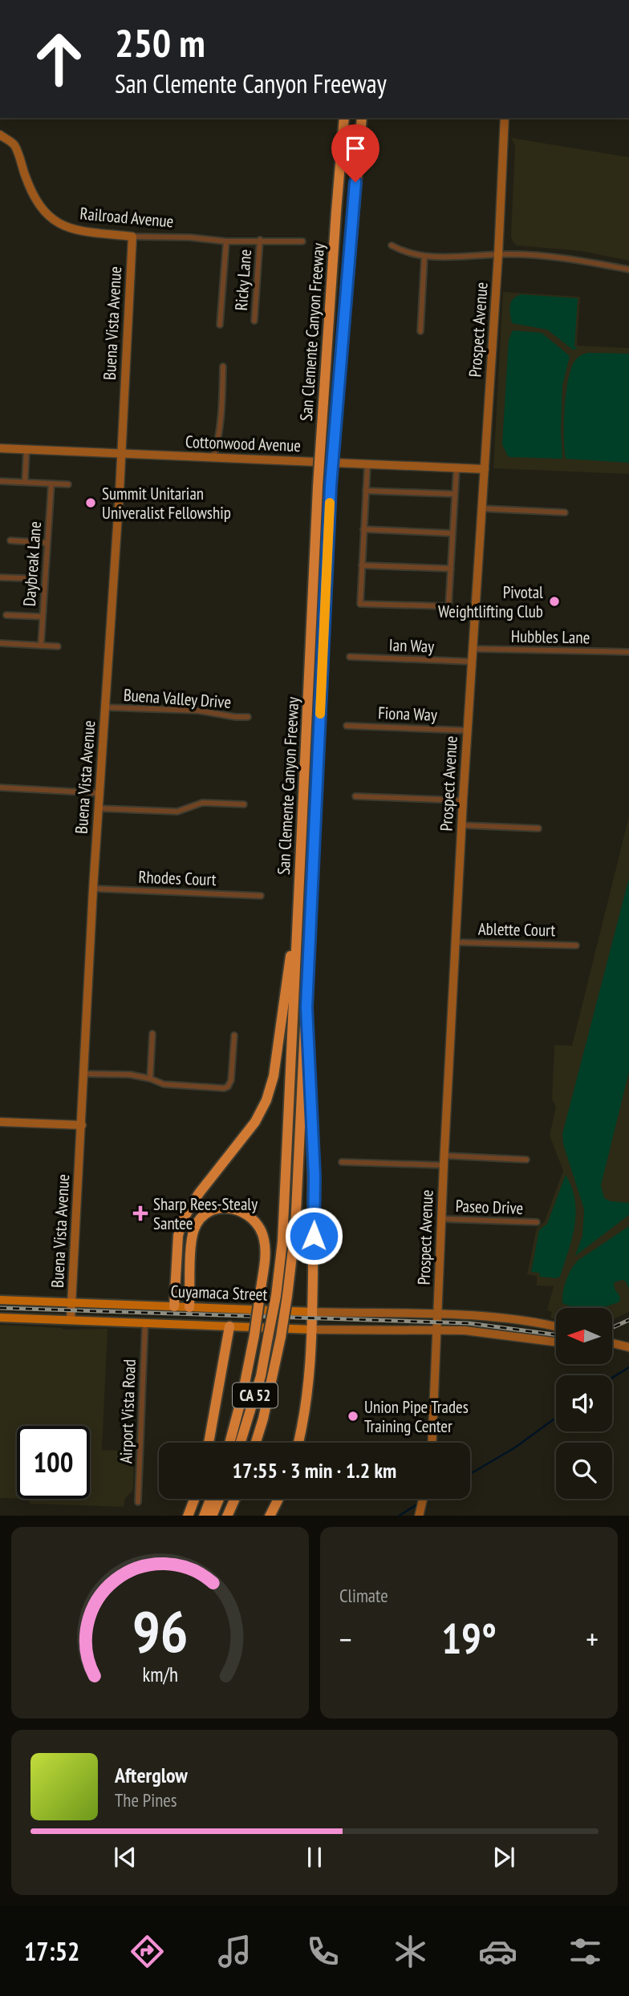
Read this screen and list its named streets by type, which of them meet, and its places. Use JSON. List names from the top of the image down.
{
  "streets": {
    "highway": ["San Clemente Canyon Freeway", "CA 52"],
    "main road": [
      "Railroad Avenue",
      "Buena Vista Avenue",
      "Prospect Avenue",
      "Cottonwood Avenue",
      "Cuyamaca Street"
    ],
    "street": [
      "Ricky Lane",
      "Daybreak Lane",
      "Hubbles Lane",
      "Ian Way",
      "Buena Valley Drive",
      "Fiona Way",
      "Rhodes Court",
      "Ablette Court",
      "Paseo Drive",
      "Airport Vista Road"
    ]
  },
  "crossings": [
    ["Railroad Avenue", "Ricky Lane"],
    ["Railroad Avenue", "Buena Vista Avenue"],
    ["Buena Vista Avenue", "Cottonwood Avenue"],
    ["Buena Vista Avenue", "Buena Valley Drive"],
    ["Buena Vista Avenue", "Rhodes Court"],
    ["Buena Vista Avenue", "Cuyamaca Street"],
    ["Prospect Avenue", "Cottonwood Avenue"],
    ["Prospect Avenue", "Hubbles Lane"],
    ["Prospect Avenue", "Ian Way"],
    ["Prospect Avenue", "Fiona Way"],
    ["Prospect Avenue", "Ablette Court"],
    ["Prospect Avenue", "Paseo Drive"],
    ["Prospect Avenue", "Cuyamaca Street"],
    ["Cuyamaca Street", "Airport Vista Road"]
  ],
  "places": {
    "other": ["Summit Unitarian Univeralist Fellowship", "Pivotal Weightlifting Club", "Union Pipe Trades Training Center"],
    "health": ["Sharp Rees-Stealy Santee"]
  },
  "north": "left",
  "page": {
    "turn": ["250 m", "San Clemente Canyon Freeway"],
    "limit": "100",
    "trip": "17:55 · 3 min · 1.2 km",
    "tile": "Climate",
    "heat": ["−", "19°", "+"],
    "song": ["Afterglow", "The Pines"],
    "tabs": "17:52",
    "gauge": ["96", "km/h"]
  }
}
